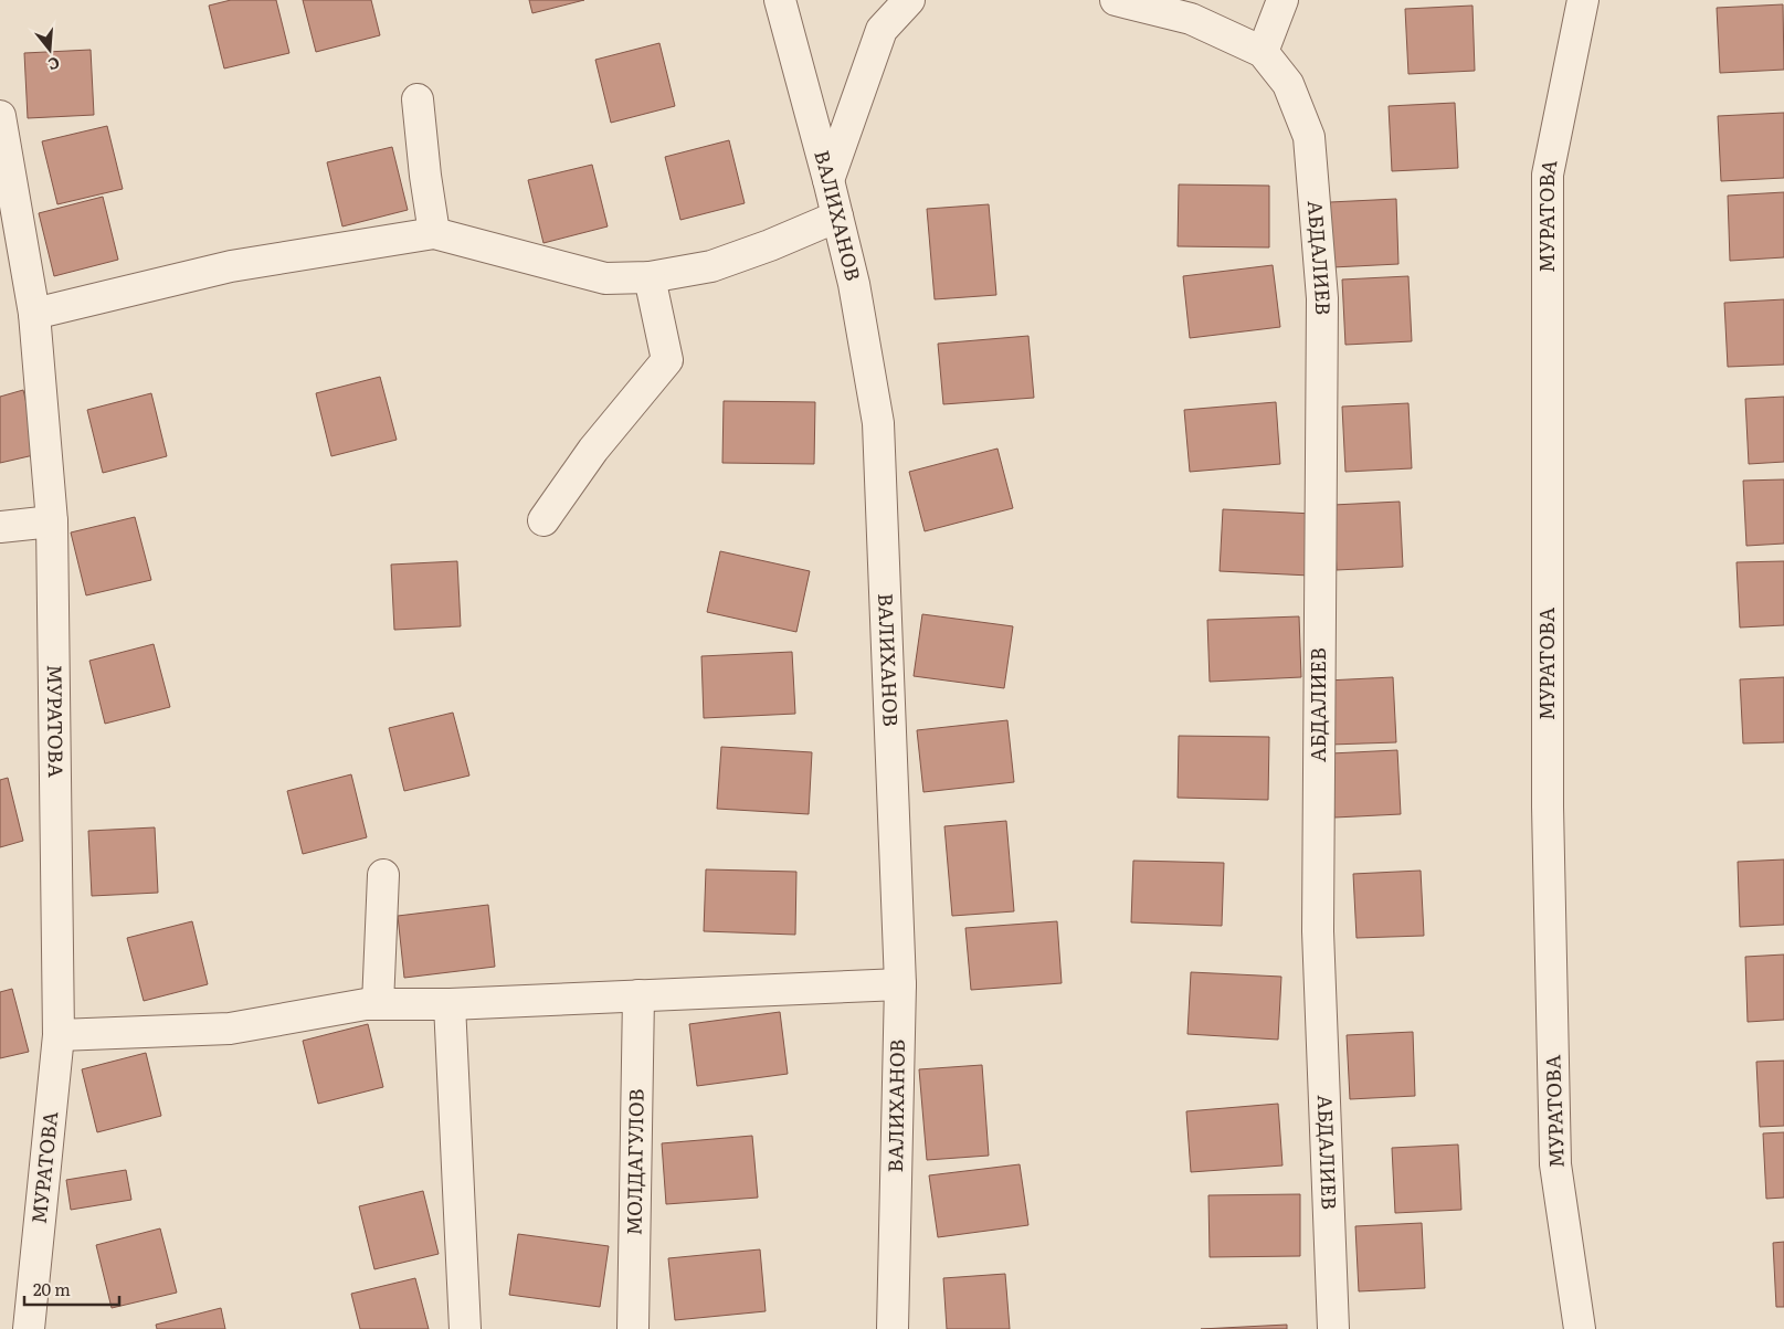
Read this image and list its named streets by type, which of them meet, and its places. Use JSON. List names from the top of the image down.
{
  "streets": {
    "street": [
      "ВАЛИХАНОВ",
      "МУРАТОВА",
      "АБДАЛИЕВ",
      "МОЛДАГУЛОВ"
    ]
  },
  "scale_bar": "20 m",
  "north": "bottom"
}
